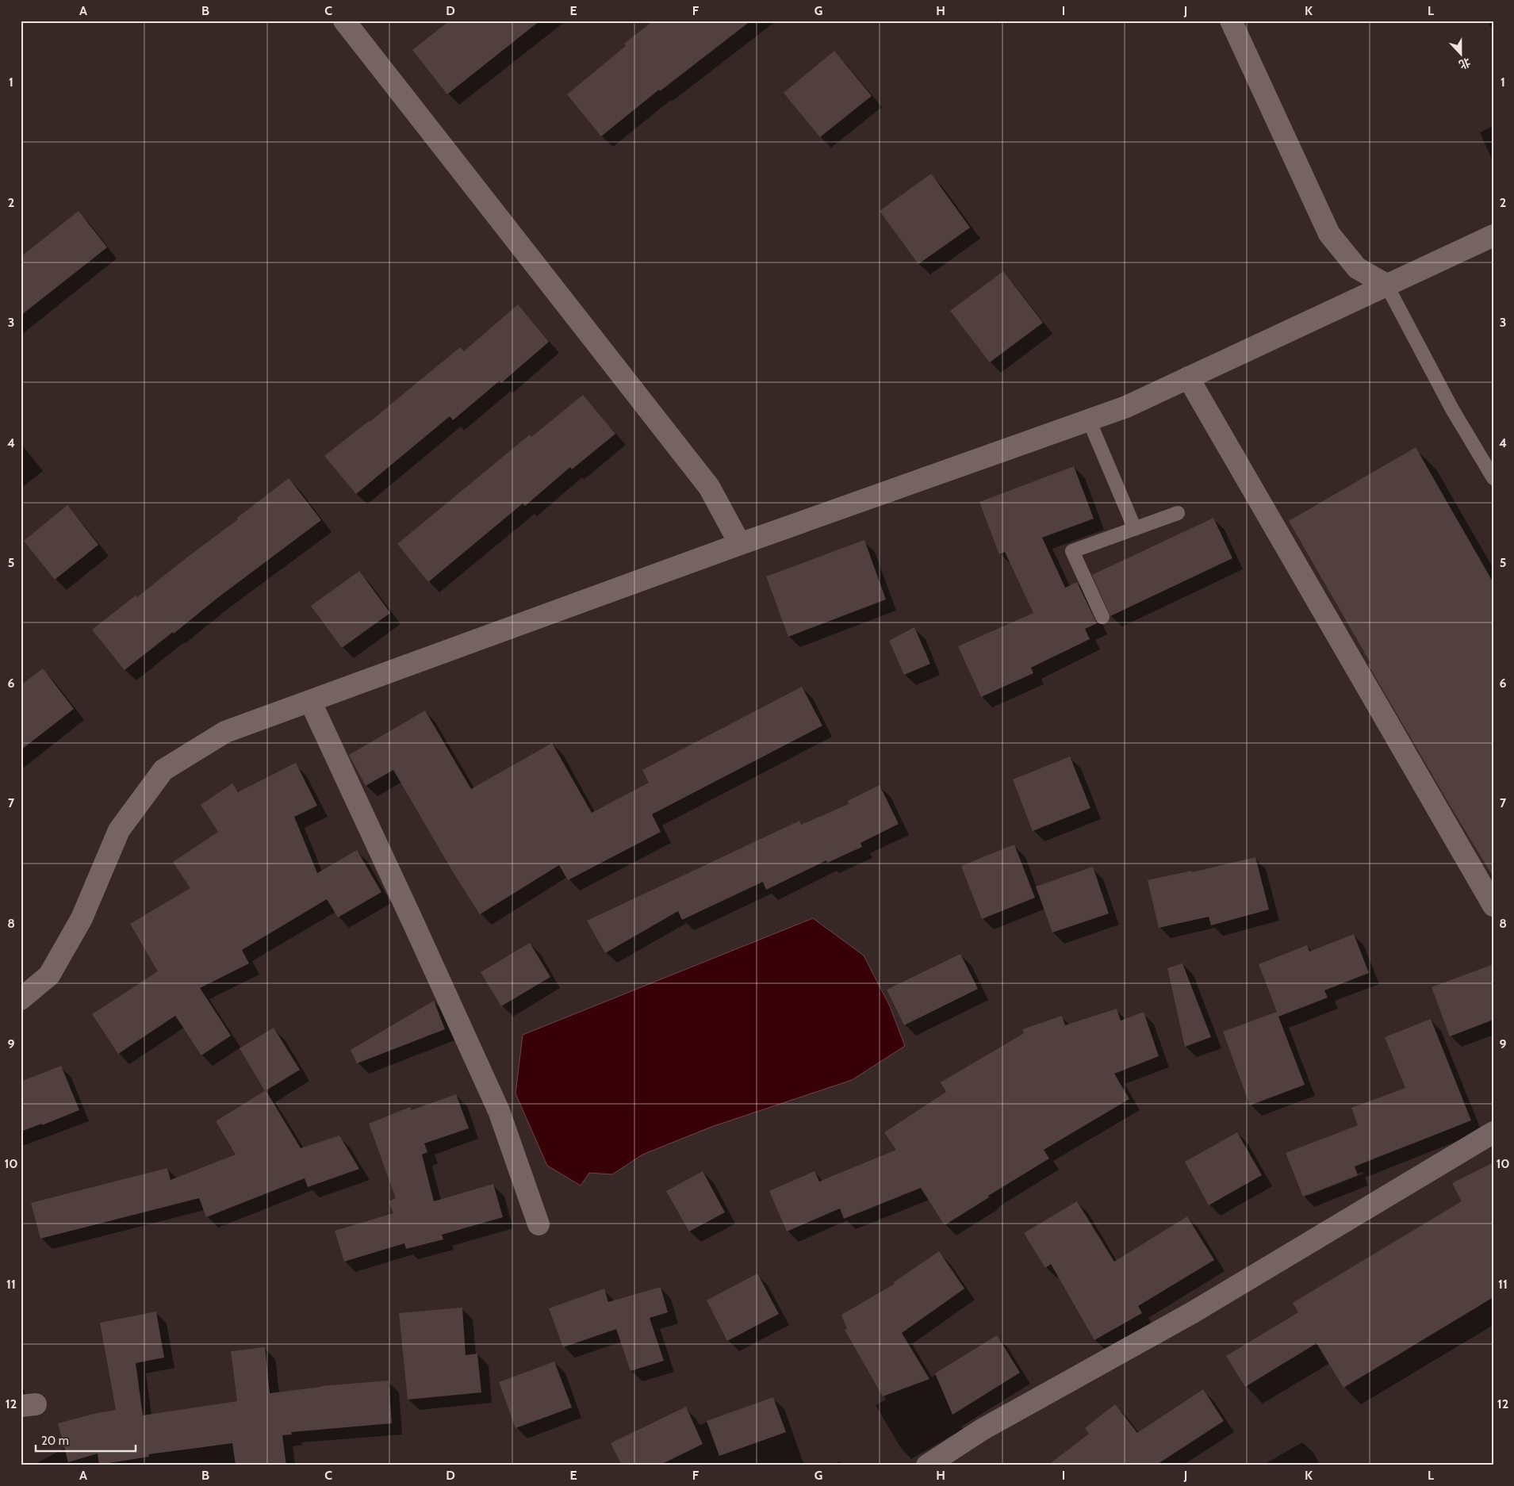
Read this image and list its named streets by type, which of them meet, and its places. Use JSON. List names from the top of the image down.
{
  "scale_bar": "20 m",
  "north": "bottom",
  "grid": {
    "columns": [
      "A",
      "B",
      "C",
      "D",
      "E",
      "F",
      "G",
      "H",
      "I",
      "J",
      "K",
      "L"
    ],
    "rows": [
      "1",
      "2",
      "3",
      "4",
      "5",
      "6",
      "7",
      "8",
      "9",
      "10",
      "11",
      "12"
    ]
  }
}
